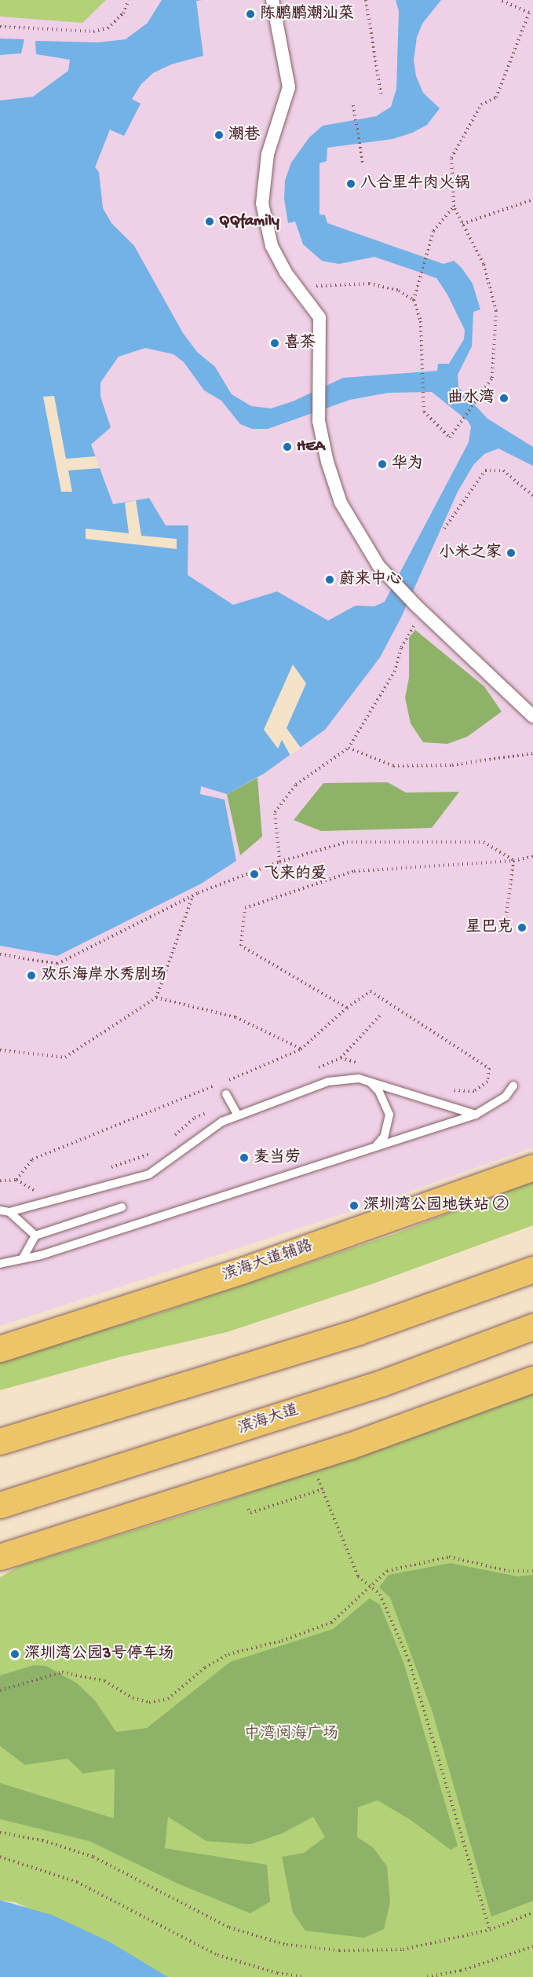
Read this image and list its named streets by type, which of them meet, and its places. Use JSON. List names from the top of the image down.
{
  "streets": {
    "main road": ["滨海大道辅路", "滨海大道"]
  },
  "parks": ["中湾阅海广场"],
  "places": [
    "陈鹏鹏潮汕菜",
    "潮巷",
    "八合里牛肉火锅",
    "QQfamily",
    "喜茶",
    "曲水湾",
    "HEA",
    "华为",
    "小米之家",
    "蔚来中心",
    "飞来的爱",
    "星巴克",
    "欢乐海岸水秀剧场",
    "麦当劳",
    "深圳湾公园地铁站 ②",
    "深圳湾公园3号停车场"
  ]
}
